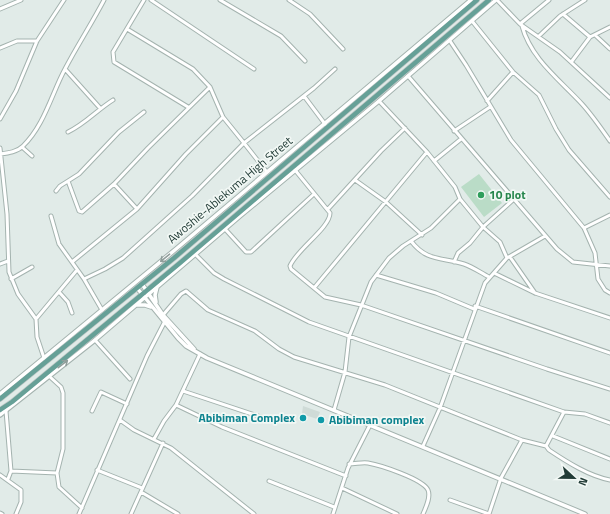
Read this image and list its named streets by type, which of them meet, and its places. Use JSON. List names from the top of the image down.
{
  "streets": {
    "main road": ["Awoshie-Ablekuma High Street"]
  },
  "places": ["10 plot", "Abibiman Complex", "Abibiman complex"],
  "north": "right"
}
